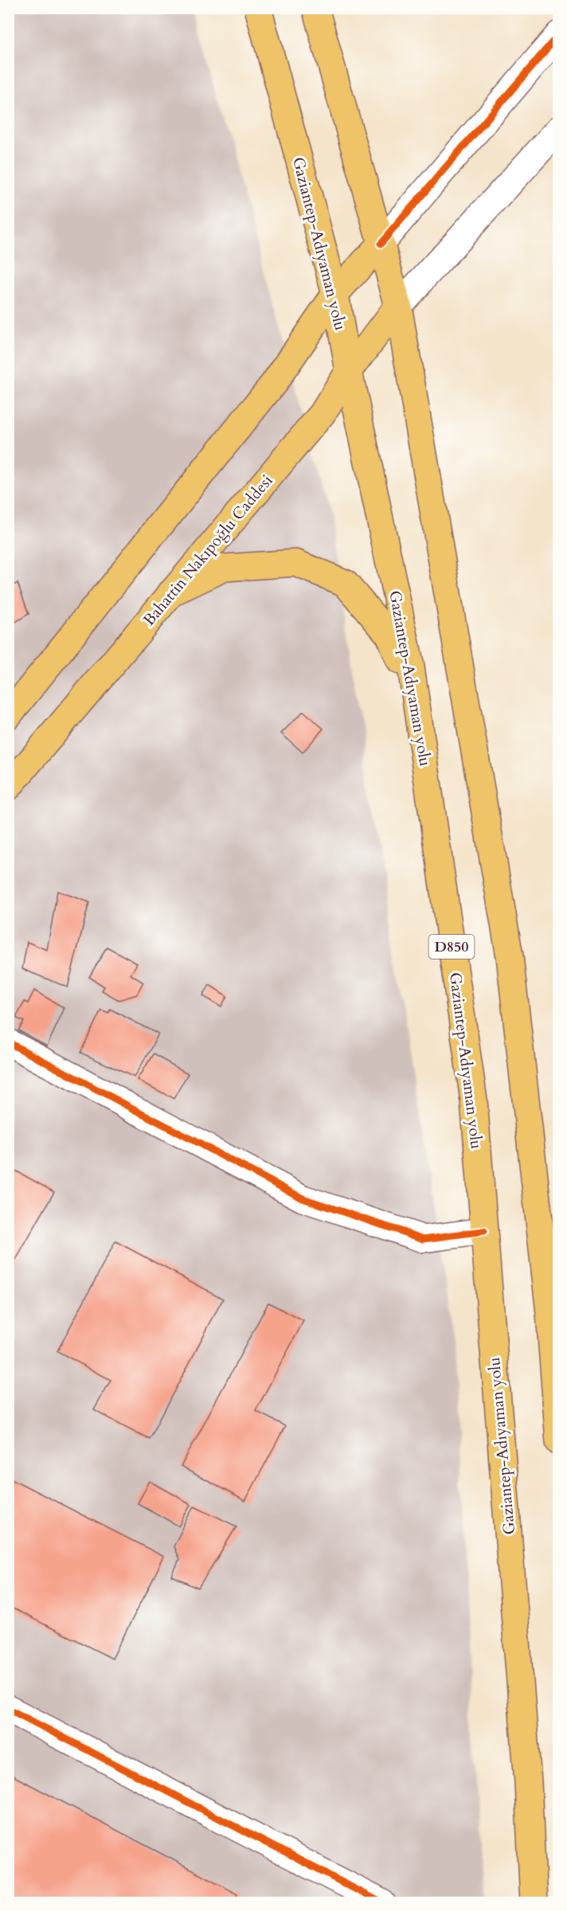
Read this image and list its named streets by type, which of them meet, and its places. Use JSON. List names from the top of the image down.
{
  "streets": {
    "main road": ["Gaziantep-Adıyaman yolu", "Bahattin Nakıpoğlu Caddesi", "D850"]
  },
  "crossings": [
    ["Gaziantep-Adıyaman yolu", "Bahattin Nakıpoğlu Caddesi"]
  ]
}
